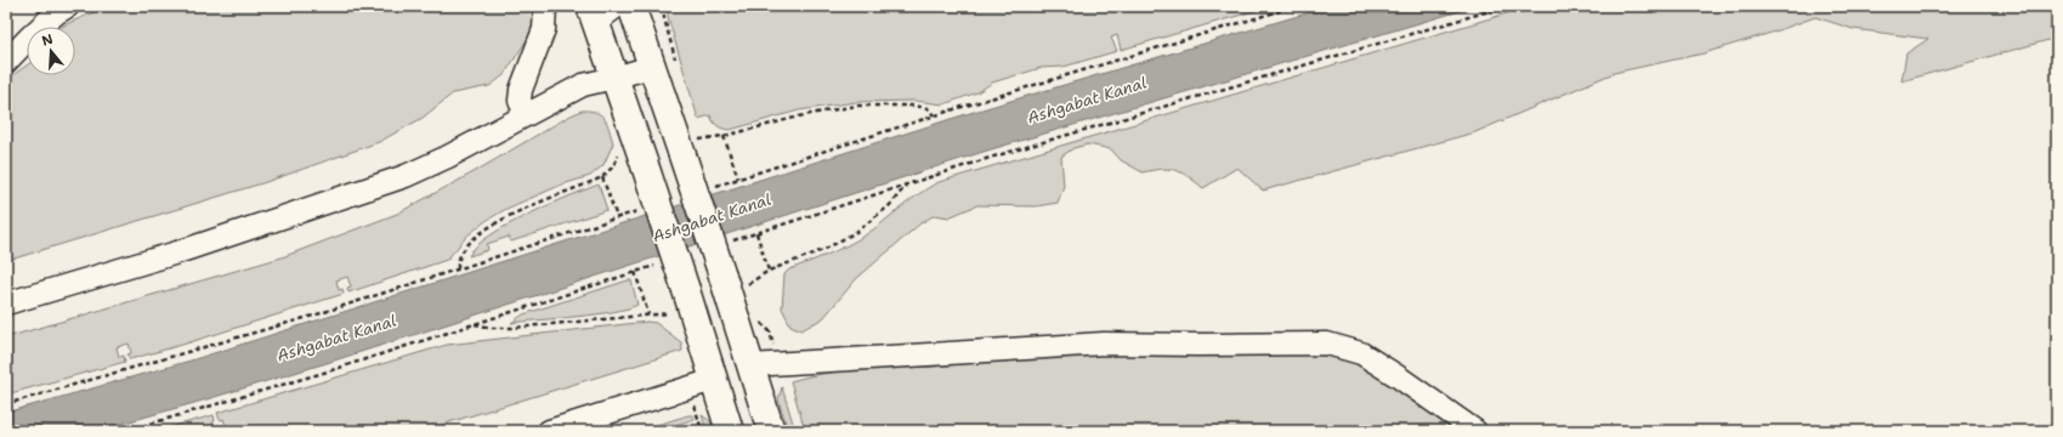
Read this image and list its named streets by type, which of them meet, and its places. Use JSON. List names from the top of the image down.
{
  "water": ["Ashgabat Kanal"],
  "north": "top"
}
